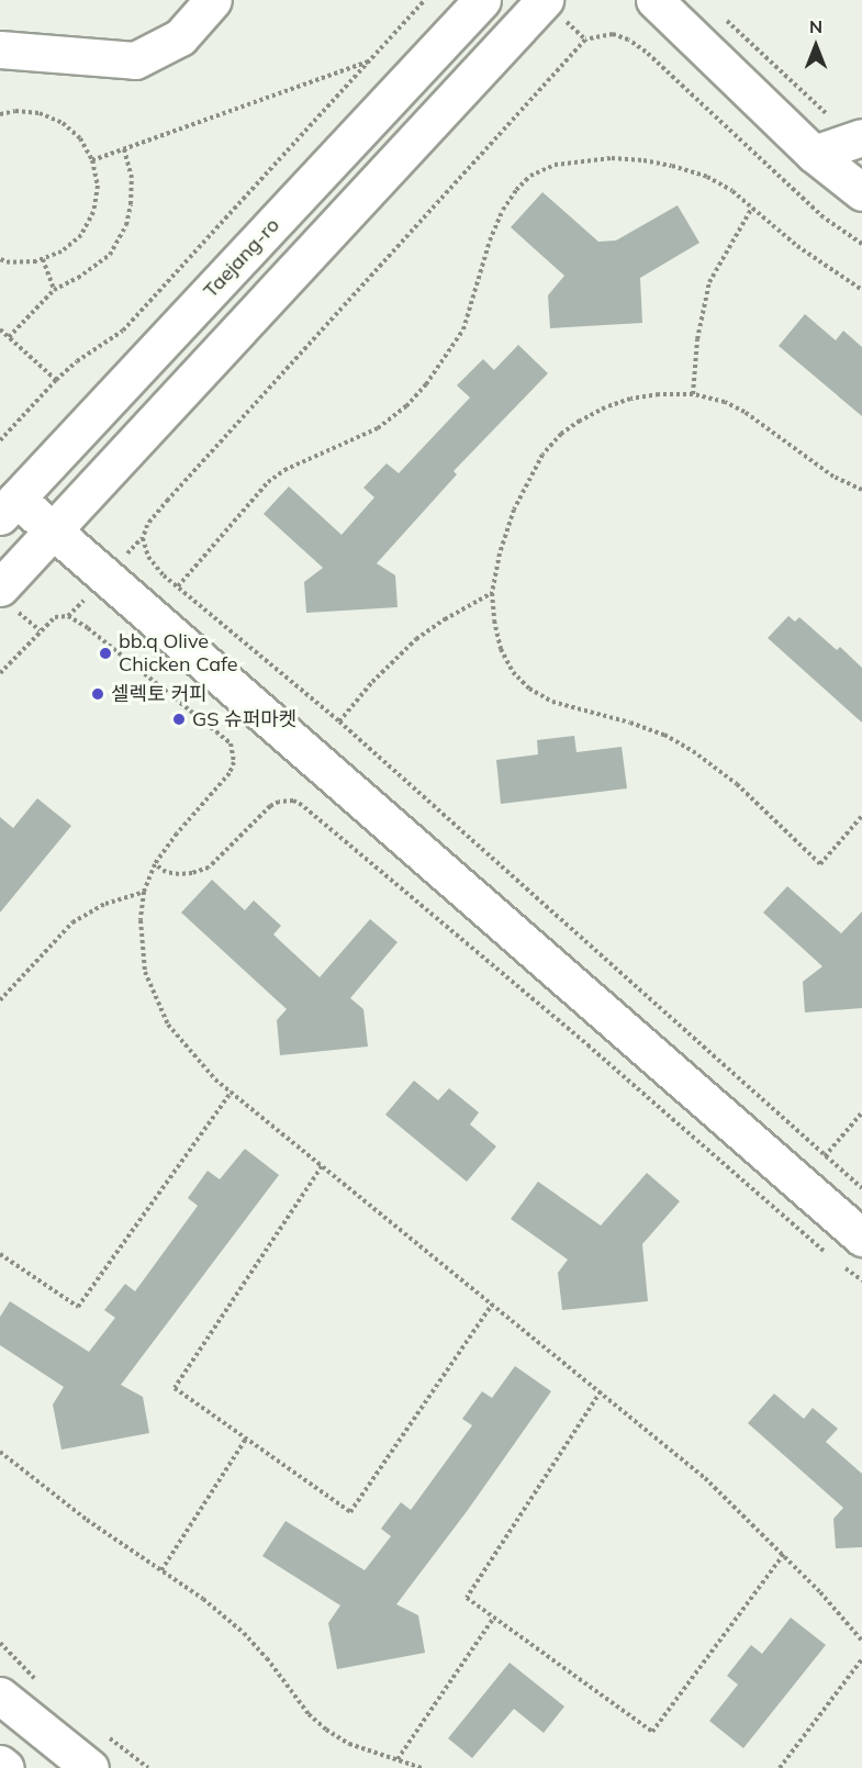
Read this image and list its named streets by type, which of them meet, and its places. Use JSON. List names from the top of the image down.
{
  "streets": {
    "street": ["Taejang-ro"]
  },
  "places": ["bb.q Olive Chicken Cafe", "셀렉토 커피", "GS 슈퍼마켓"],
  "north": "top"
}
